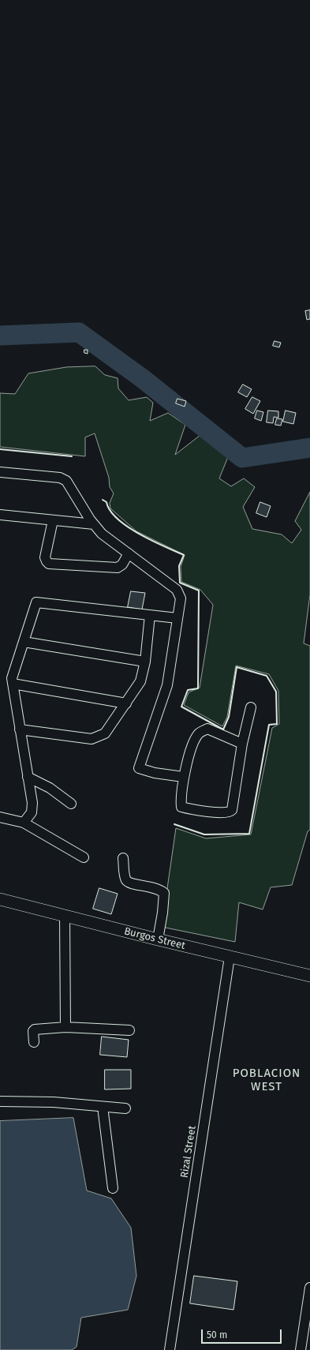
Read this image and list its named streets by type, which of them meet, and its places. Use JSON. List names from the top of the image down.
{
  "streets": {
    "street": ["Burgos Street", "Rizal Street"]
  },
  "crossings": [
    ["Burgos Street", "Rizal Street"]
  ],
  "districts": ["POBLACION WEST"],
  "scale_bar": "50 m"
}
